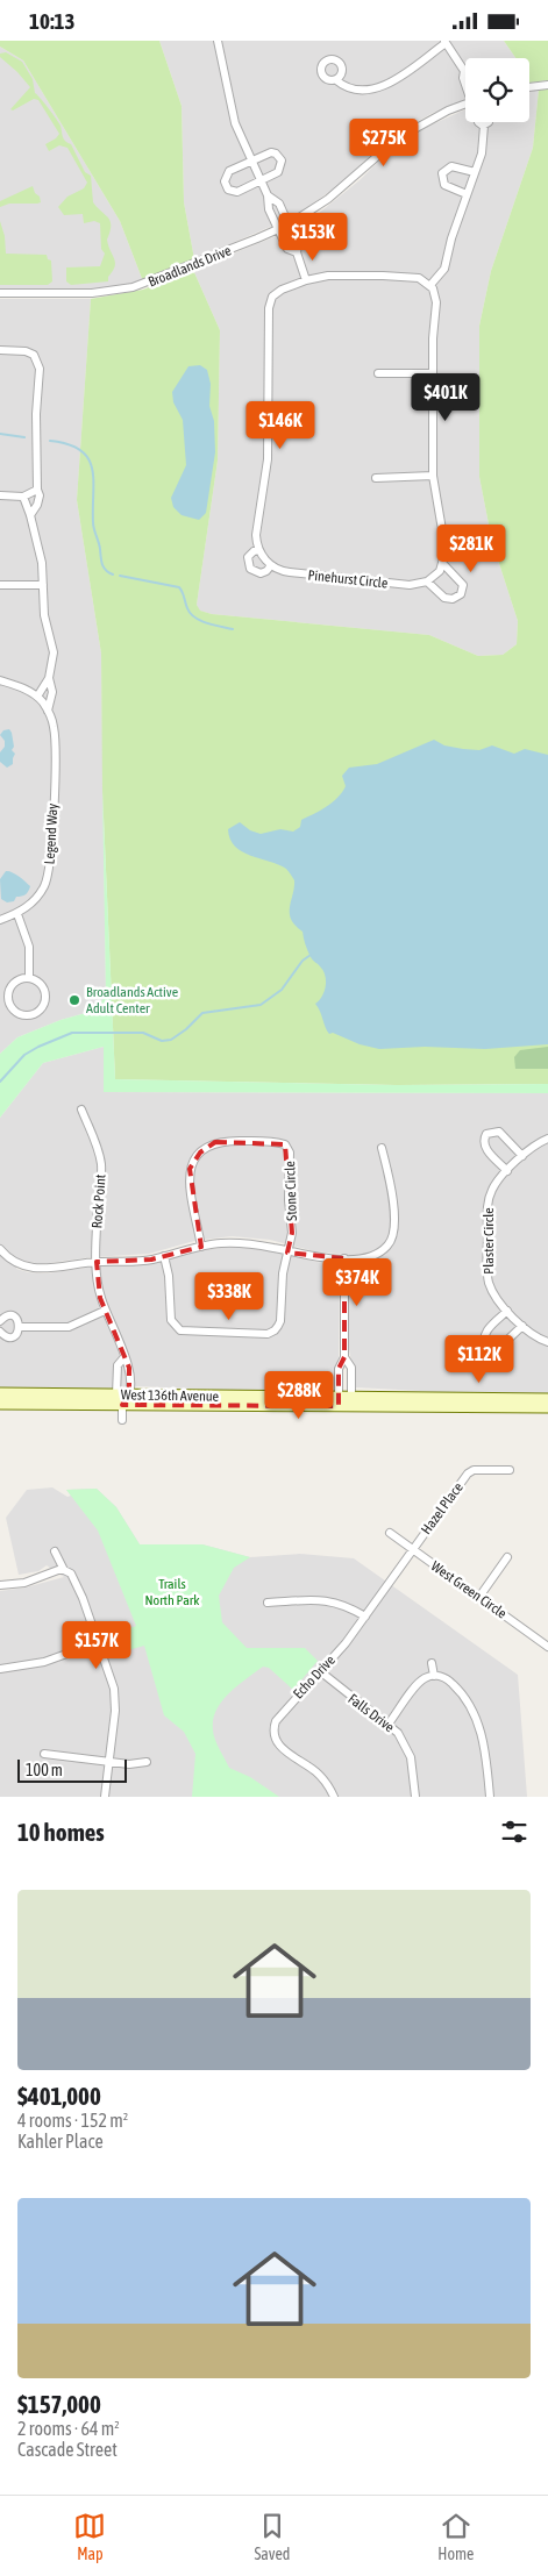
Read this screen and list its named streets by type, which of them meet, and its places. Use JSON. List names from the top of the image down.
{
  "streets": {
    "main road": ["West 136th Avenue"],
    "street": [
      "Broadlands Drive",
      "Pinehurst Circle",
      "Legend Way",
      "Stone Circle",
      "Rock Point",
      "Plaster Circle",
      "Hazel Place",
      "West Green Circle",
      "Echo Drive",
      "Falls Drive"
    ]
  },
  "crossings": [
    ["Rock Point", "West 136th Avenue"],
    ["Hazel Place", "West Green Circle"],
    ["Hazel Place", "Echo Drive"],
    ["West Green Circle", "Echo Drive"],
    ["Echo Drive", "Falls Drive"]
  ],
  "parks": ["Trails North Park"],
  "places": ["Broadlands Active Adult Center"],
  "scale_bar": "100 m",
  "page": {
    "status": "10:13",
    "price": [
      "$275K",
      "$153K",
      "$401K",
      "$146K",
      "$281K",
      "$374K",
      "$338K",
      "$112K",
      "$288K",
      "$157K"
    ],
    "scale": "100 m",
    "heading": "10 homes",
    "list": [
      {
        "name": "$401,000",
        "note": "4 rooms · 152 m² · Kahler Place"
      },
      {
        "name": "$157,000",
        "note": "2 rooms · 64 m² · Cascade Street"
      }
    ],
    "tabs": ["Map", "Saved", "Home"]
  }
}
